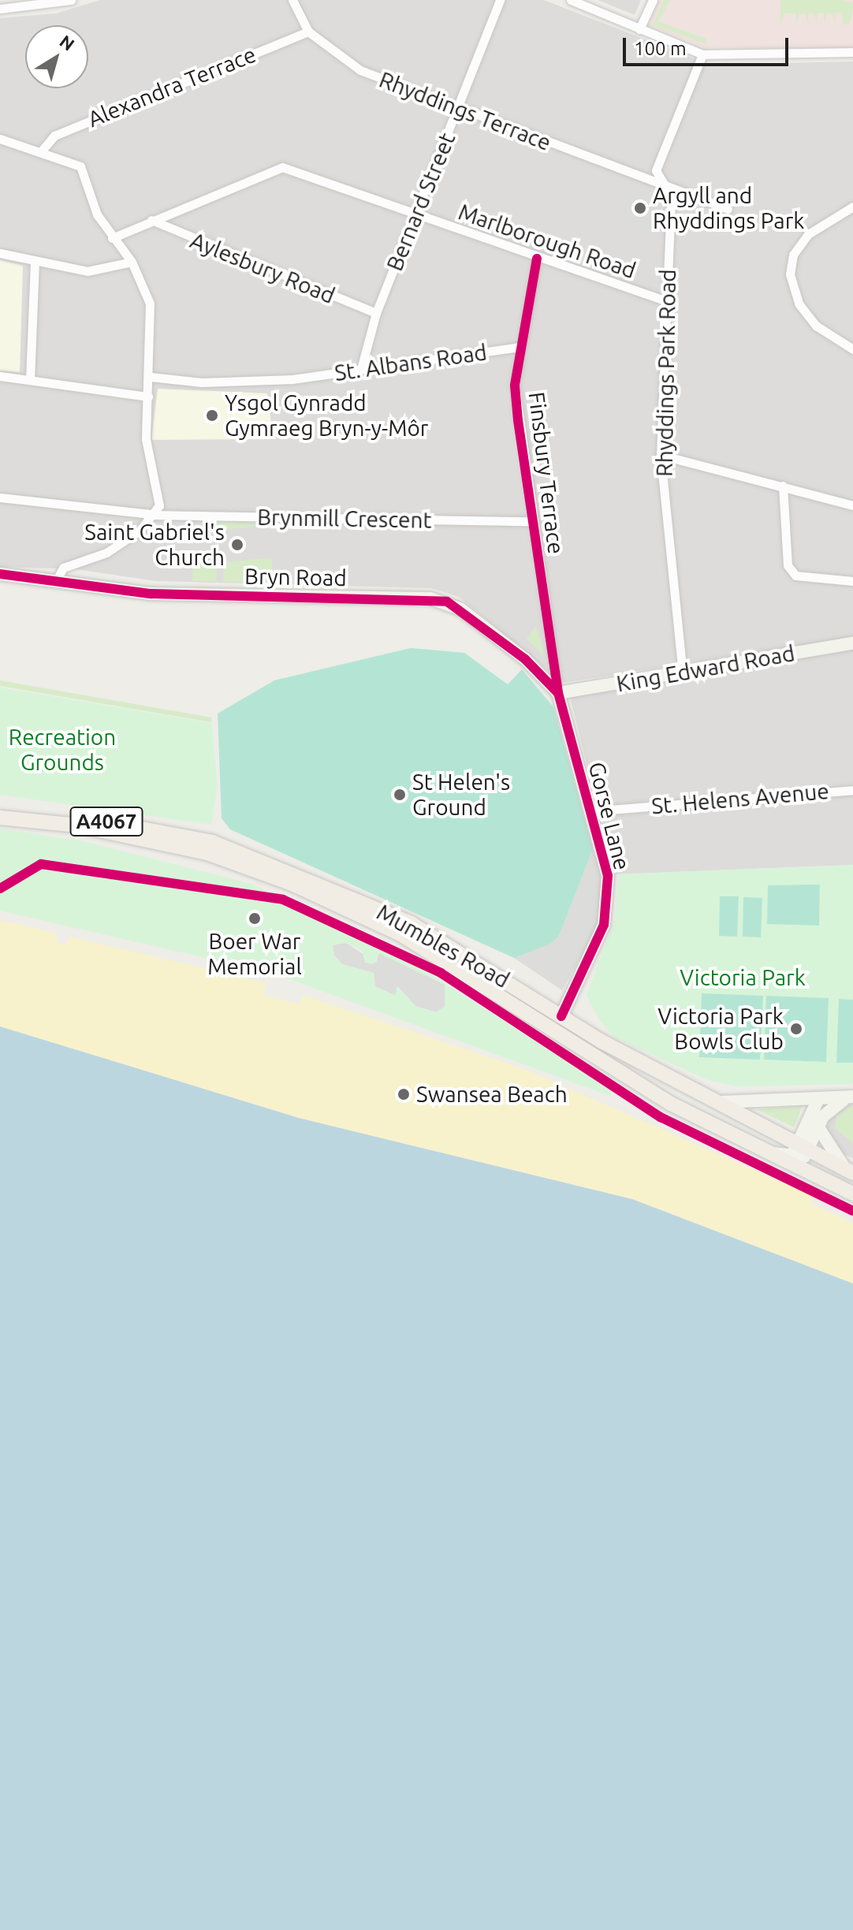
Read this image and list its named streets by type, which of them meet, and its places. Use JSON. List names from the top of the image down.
{
  "streets": {
    "main road": ["A4067", "Mumbles Road"],
    "street": [
      "Alexandra Terrace",
      "Rhyddings Terrace",
      "Bernard Street",
      "Marlborough Road",
      "Aylesbury Road",
      "St. Albans Road",
      "Rhyddings Park Road",
      "Finsbury Terrace",
      "Brynmill Crescent",
      "Bryn Road",
      "King Edward Road",
      "St. Helens Avenue",
      "Gorse Lane"
    ]
  },
  "crossings": [
    ["Alexandra Terrace", "Rhyddings Terrace"],
    ["Rhyddings Terrace", "Bernard Street"],
    ["Rhyddings Terrace", "Rhyddings Park Road"],
    ["Bernard Street", "Marlborough Road"],
    ["Bernard Street", "Aylesbury Road"],
    ["Bernard Street", "St. Albans Road"],
    ["Marlborough Road", "Aylesbury Road"],
    ["Marlborough Road", "Rhyddings Park Road"],
    ["Marlborough Road", "Finsbury Terrace"],
    ["St. Albans Road", "Finsbury Terrace"],
    ["Rhyddings Park Road", "King Edward Road"],
    ["Finsbury Terrace", "Brynmill Crescent"],
    ["Finsbury Terrace", "Bryn Road"],
    ["Finsbury Terrace", "King Edward Road"],
    ["Finsbury Terrace", "Gorse Lane"],
    ["Bryn Road", "King Edward Road"],
    ["Bryn Road", "Gorse Lane"],
    ["King Edward Road", "Gorse Lane"],
    ["St. Helens Avenue", "Gorse Lane"],
    ["Gorse Lane", "Mumbles Road"]
  ],
  "parks": ["Recreation Grounds", "Victoria Park"],
  "places": [
    "Argyll and Rhyddings Park",
    "Ysgol Gynradd Gymraeg Bryn-y-Môr",
    "Saint Gabriel's Church",
    "St Helen's Ground",
    "Boer War Memorial",
    "Victoria Park Bowls Club",
    "Swansea Beach"
  ],
  "scale_bar": "100 m",
  "north": "top right"
}
